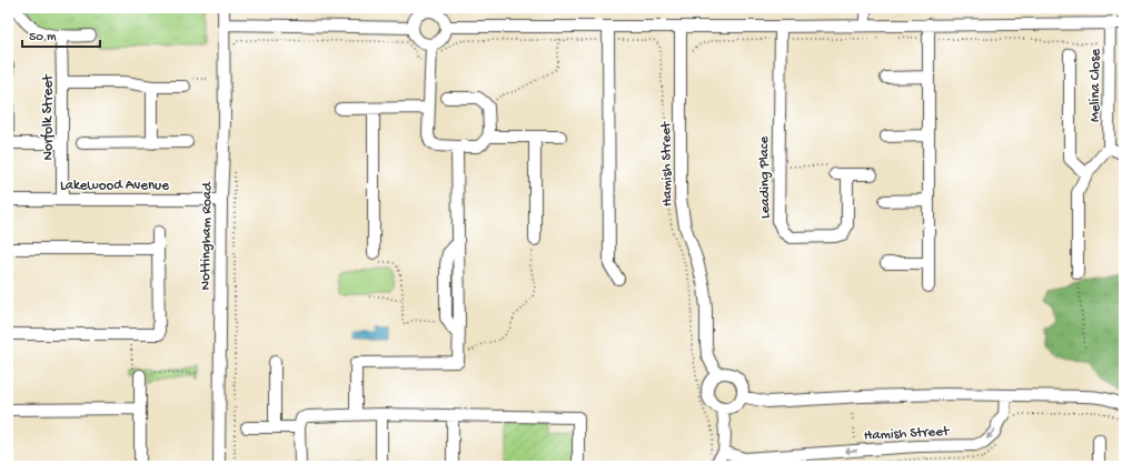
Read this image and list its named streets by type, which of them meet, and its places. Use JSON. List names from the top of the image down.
{
  "streets": {
    "street": [
      "Melina Close",
      "Norfolk Street",
      "Hamish Street",
      "Leading Place",
      "Lakewood Avenue",
      "Nottingham Road"
    ]
  },
  "crossings": [
    ["Norfolk Street", "Lakewood Avenue"],
    ["Lakewood Avenue", "Nottingham Road"]
  ],
  "scale_bar": "50 m"
}
